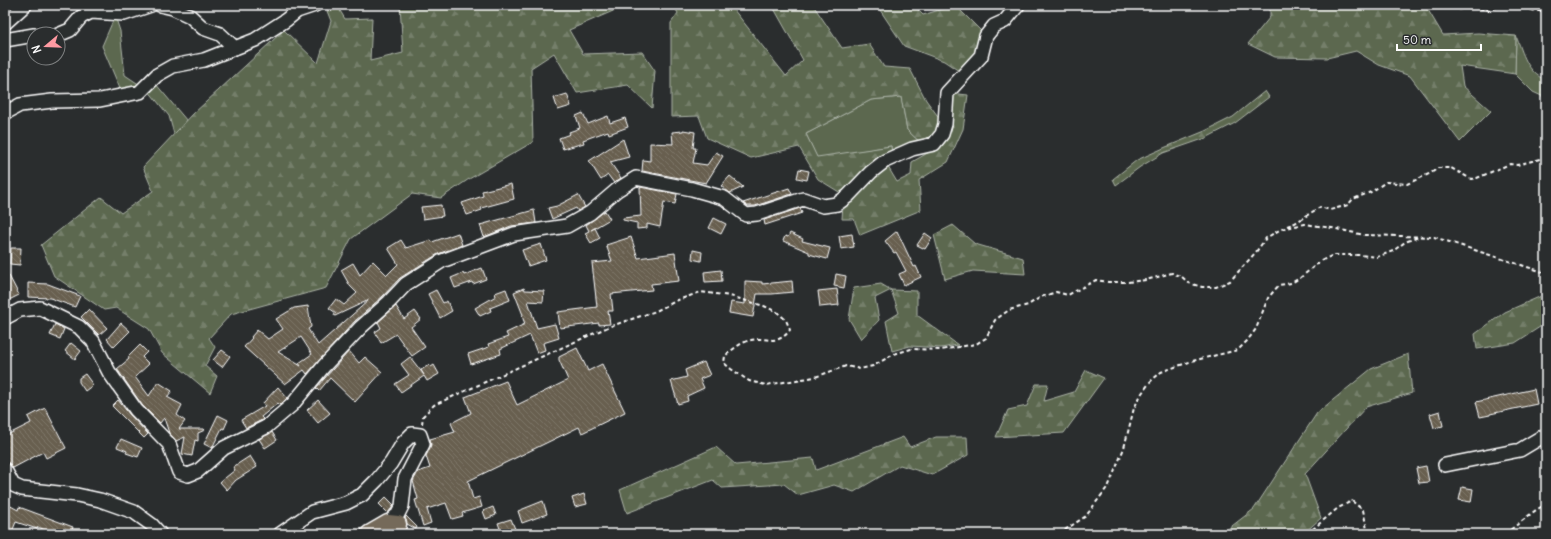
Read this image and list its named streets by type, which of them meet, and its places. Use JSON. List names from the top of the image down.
{
  "scale_bar": "50 m",
  "north": "left"
}
